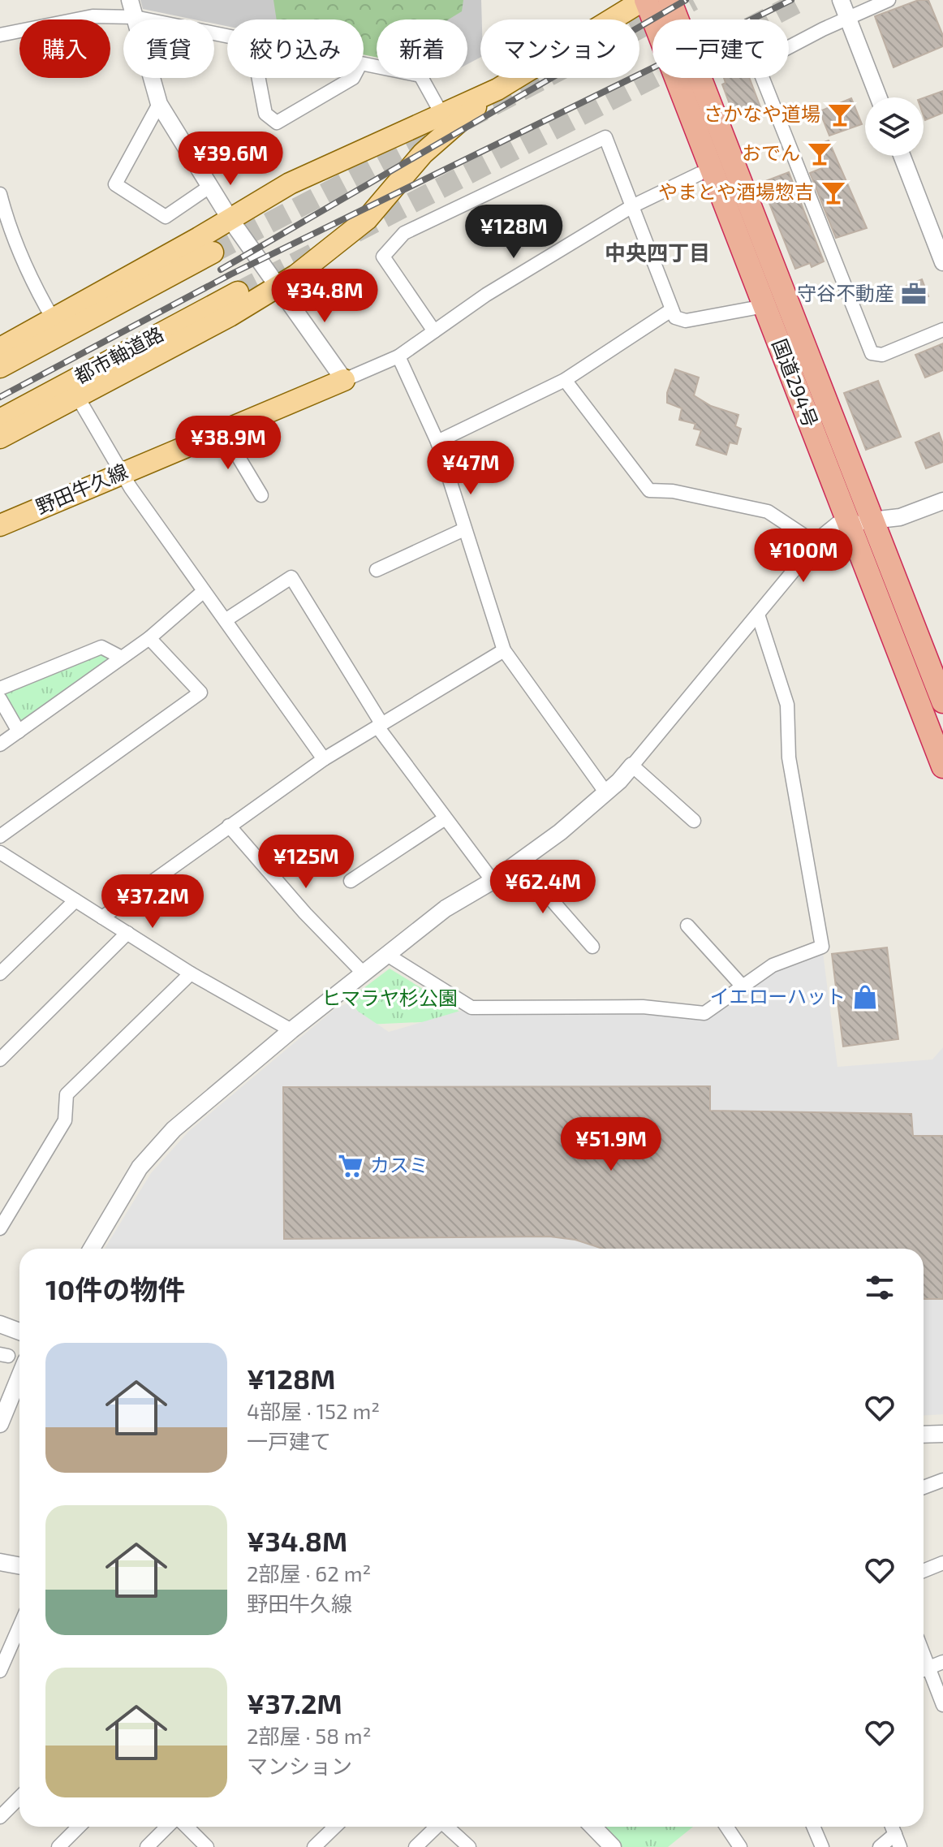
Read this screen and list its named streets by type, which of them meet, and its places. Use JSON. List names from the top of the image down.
{
  "streets": {
    "highway": ["国道294号"],
    "main road": ["都市軸道路", "野田牛久線"]
  },
  "districts": ["中央四丁目"],
  "parks": ["ヒマラヤ杉公園"],
  "places": {
    "bar": ["さかなや道場", "おでん", "やまとや酒場惣吉"],
    "office": ["守谷不動産"],
    "shop": ["イエローハット"],
    "supermarket": ["カスミ"]
  },
  "page": {
    "chip": [
      "購入",
      "賃貸",
      "絞り込み",
      "新着",
      "マンション",
      "一戸建て"
    ],
    "price": [
      "¥39.6M",
      "¥128M",
      "¥34.8M",
      "¥38.9M",
      "¥47M",
      "¥100M",
      "¥125M",
      "¥62.4M",
      "¥37.2M",
      "¥51.9M"
    ],
    "heading": "10件の物件",
    "list": [
      {
        "name": "¥128M",
        "note": "4部屋 · 152 m² · 一戸建て"
      },
      {
        "name": "¥34.8M",
        "note": "2部屋 · 62 m² · 野田牛久線"
      },
      {
        "name": "¥37.2M",
        "note": "2部屋 · 58 m² · マンション"
      }
    ]
  }
}
